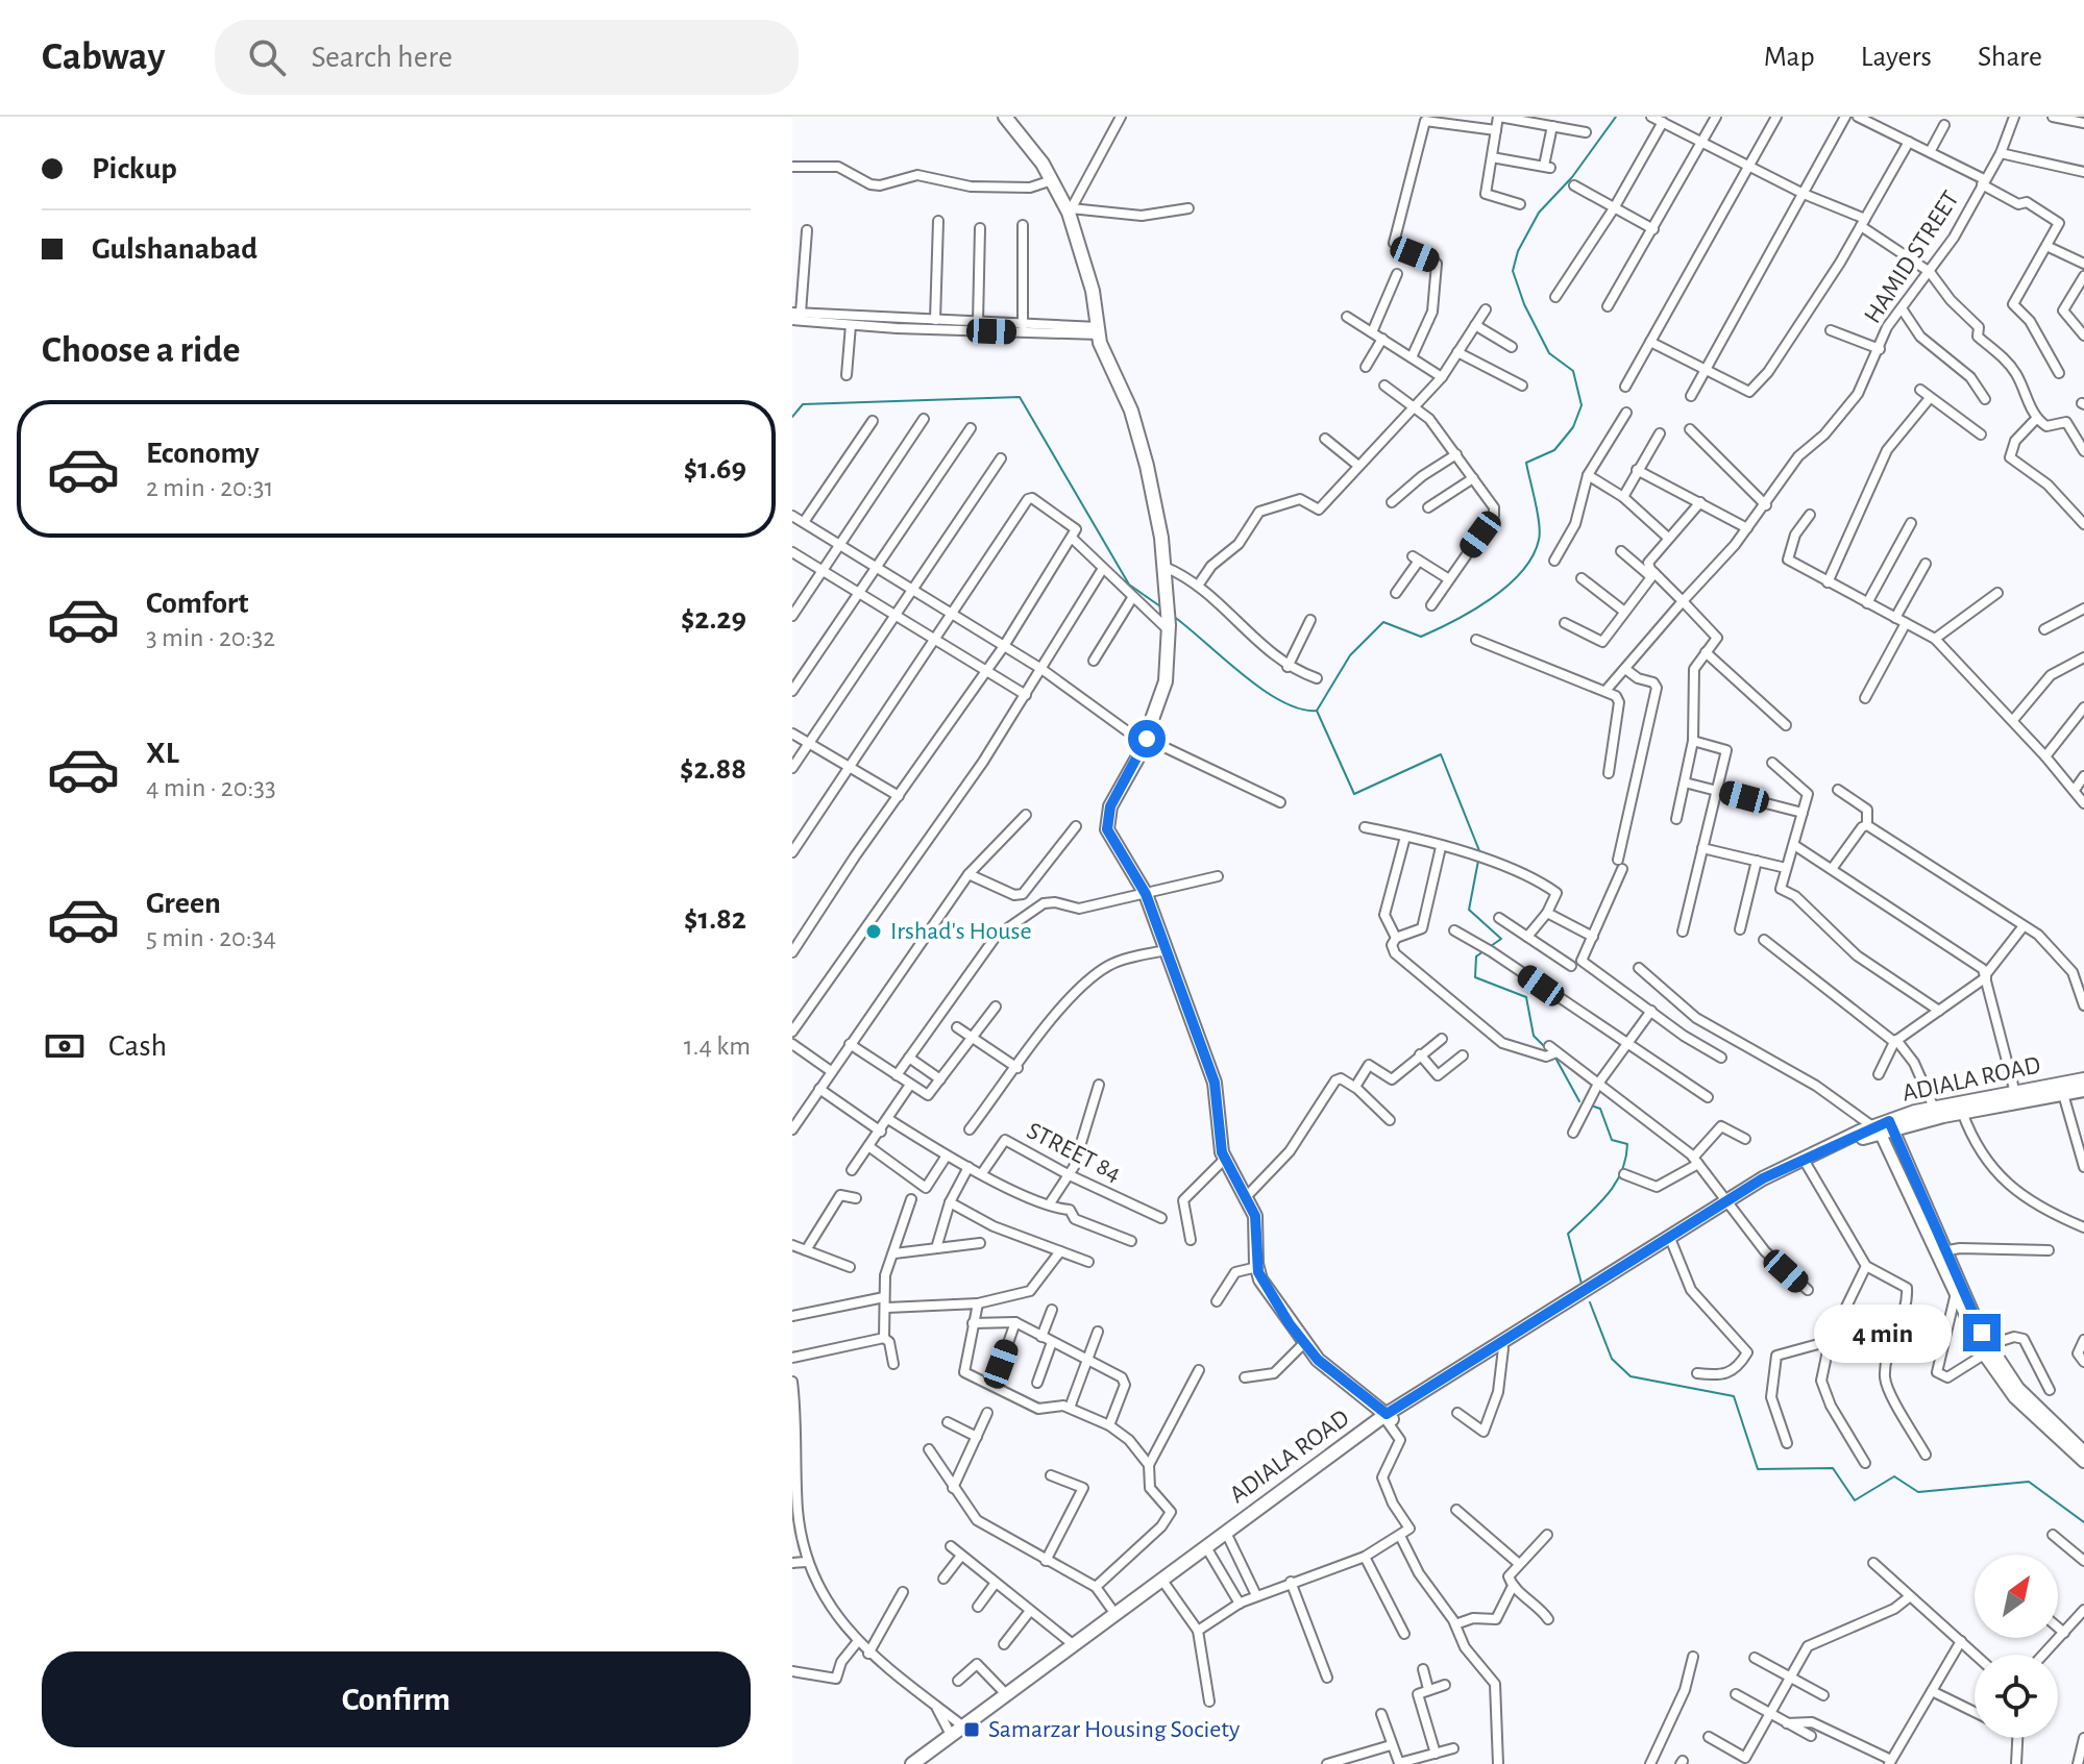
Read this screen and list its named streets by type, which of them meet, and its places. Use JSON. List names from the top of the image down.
{
  "streets": {
    "main road": ["ADIALA ROAD"],
    "street": ["HAMID STREET", "STREET 84"]
  },
  "places": {
    "other": ["Irshad's House"],
    "transit": ["Samarzar Housing Society"]
  },
  "north": "top right",
  "page": {
    "header": "Cabway",
    "search": "Search here",
    "nav": ["Map", "Layers", "Share"],
    "banner": ["Pickup", "Gulshanabad"],
    "heading": "Choose a ride",
    "list": [
      {
        "name": "Economy",
        "note": "2 min · 20:31",
        "value": "$1.69"
      },
      {
        "name": "Comfort",
        "note": "3 min · 20:32",
        "value": "$2.29"
      },
      {
        "name": "XL",
        "note": "4 min · 20:33",
        "value": "$2.88"
      },
      {
        "name": "Green",
        "note": "5 min · 20:34",
        "value": "$1.82"
      }
    ],
    "pay": ["Cash", "1.4 km"],
    "bubble": "4 min",
    "buttons": "Confirm"
  }
}
